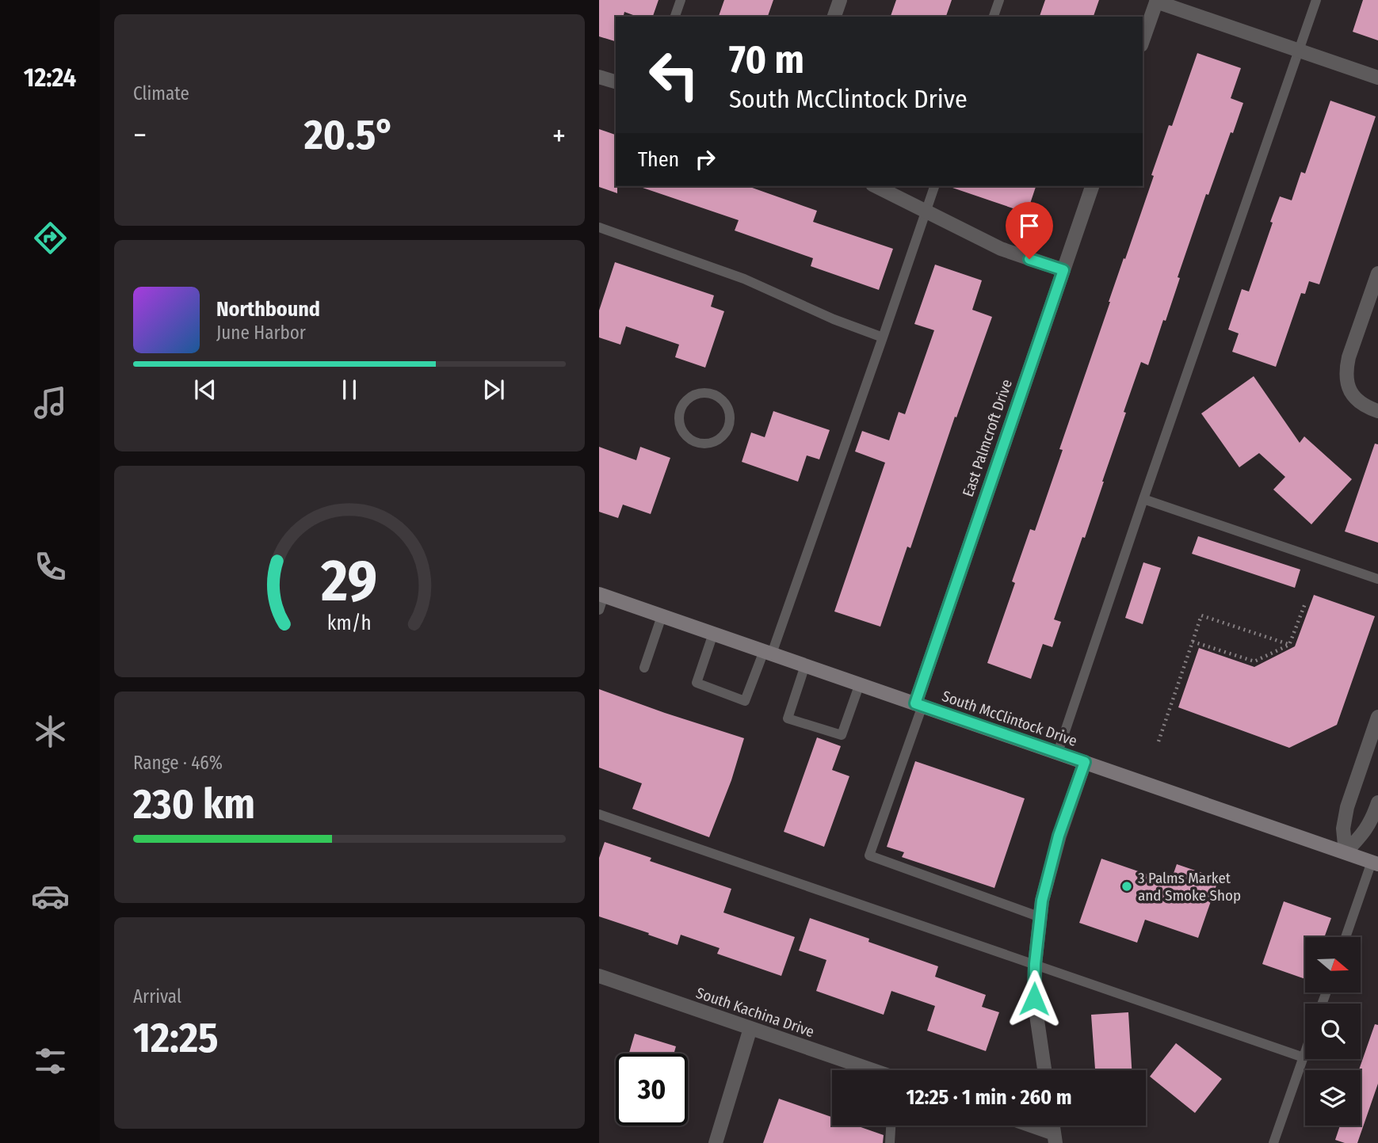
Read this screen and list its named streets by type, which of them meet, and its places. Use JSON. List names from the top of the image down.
{
  "streets": {
    "main road": ["South McClintock Drive"],
    "street": ["East Palmcroft Drive", "South Kachina Drive"]
  },
  "crossings": [
    ["East Palmcroft Drive", "South McClintock Drive"]
  ],
  "places": ["3 Palms Market and Smoke Shop"],
  "north": "right",
  "page": {
    "tabs": "12:24",
    "tile": [
      "Climate",
      ["Range · 46%", "230 km"],
      ["Arrival", "12:25"]
    ],
    "turn": ["70 m", "South McClintock Drive"],
    "heat": ["−", "20.5°", "+"],
    "then": "Then",
    "song": ["Northbound", "June Harbor"],
    "limit": "30",
    "trip": "12:25 · 1 min · 260 m",
    "gauge": ["29", "km/h"]
  }
}
